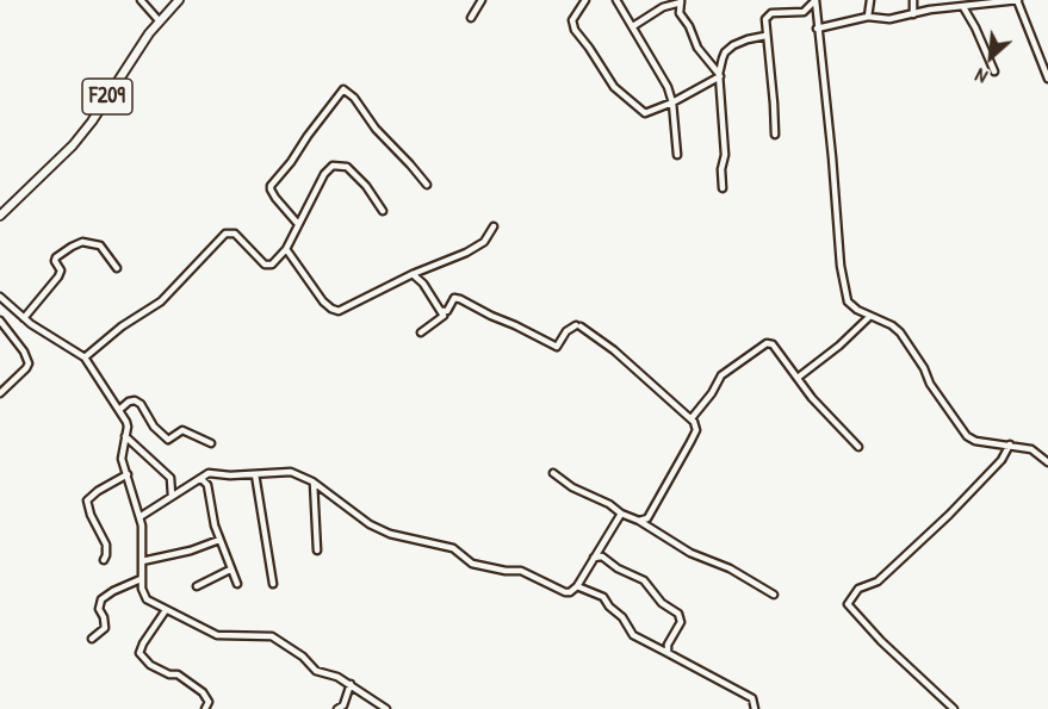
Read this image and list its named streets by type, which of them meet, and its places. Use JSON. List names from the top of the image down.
{
  "streets": {
    "main road": ["F209"]
  },
  "north": "bottom left"
}
